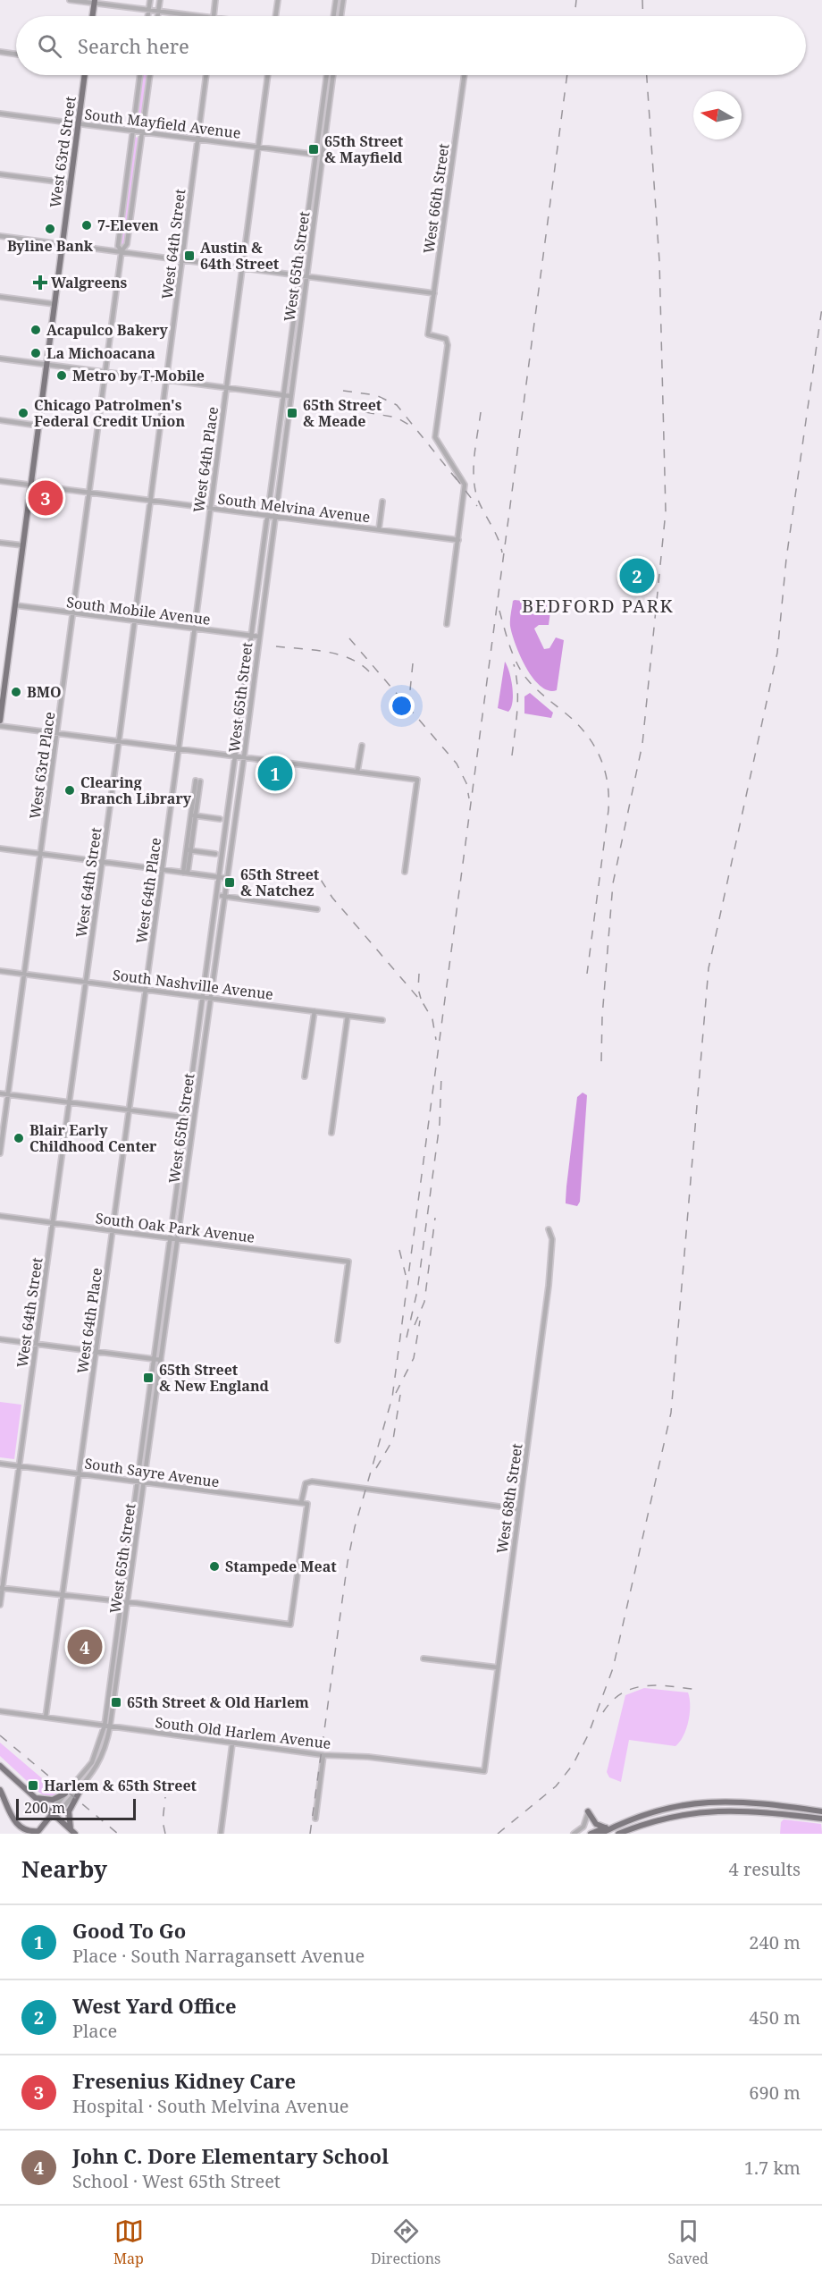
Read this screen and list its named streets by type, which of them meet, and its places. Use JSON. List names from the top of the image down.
{
  "streets": {
    "main road": ["West 63rd Street"],
    "street": [
      "South Mayfield Avenue",
      "West 66th Street",
      "West 64th Street",
      "West 65th Street",
      "West 64th Place",
      "South Melvina Avenue",
      "South Mobile Avenue",
      "West 63rd Place",
      "South Nashville Avenue",
      "South Oak Park Avenue",
      "South Sayre Avenue",
      "West 68th Street",
      "South Old Harlem Avenue"
    ]
  },
  "crossings": [
    ["South Mayfield Avenue", "West 63rd Street"],
    ["South Mayfield Avenue", "West 64th Street"],
    ["South Mayfield Avenue", "West 65th Street"],
    ["South Mayfield Avenue", "West 64th Place"],
    ["South Mayfield Avenue", "West 63rd Place"],
    ["West 63rd Street", "South Melvina Avenue"],
    ["West 63rd Street", "South Mobile Avenue"],
    ["West 66th Street", "South Melvina Avenue"],
    ["West 64th Street", "South Melvina Avenue"],
    ["West 64th Street", "South Mobile Avenue"],
    ["West 64th Street", "South Nashville Avenue"],
    ["West 64th Street", "South Oak Park Avenue"],
    ["West 64th Street", "South Sayre Avenue"],
    ["West 65th Street", "South Melvina Avenue"],
    ["West 65th Street", "South Mobile Avenue"],
    ["West 65th Street", "South Nashville Avenue"],
    ["West 65th Street", "South Oak Park Avenue"],
    ["West 65th Street", "South Sayre Avenue"],
    ["West 65th Street", "South Old Harlem Avenue"],
    ["West 64th Place", "South Melvina Avenue"],
    ["West 64th Place", "South Mobile Avenue"],
    ["West 64th Place", "South Nashville Avenue"],
    ["West 64th Place", "South Oak Park Avenue"],
    ["West 64th Place", "South Sayre Avenue"],
    ["West 64th Place", "South Old Harlem Avenue"],
    ["South Melvina Avenue", "West 63rd Place"],
    ["South Mobile Avenue", "West 63rd Place"],
    ["West 63rd Place", "South Nashville Avenue"],
    ["West 68th Street", "South Old Harlem Avenue"]
  ],
  "districts": ["BEDFORD PARK"],
  "places": {
    "transit": [
      "65th Street & Mayfield",
      "Austin & 64th Street",
      "65th Street & Meade",
      "65th Street & Natchez",
      "65th Street & New England",
      "65th Street & Old Harlem",
      "Harlem & 65th Street"
    ],
    "other": [
      "7-Eleven",
      "Byline Bank",
      "Acapulco Bakery",
      "La Michoacana",
      "Metro by T-Mobile",
      "Chicago Patrolmen's Federal Credit Union",
      "BMO",
      "Clearing Branch Library",
      "Blair Early Childhood Center",
      "Stampede Meat"
    ],
    "health": ["Walgreens"]
  },
  "scale_bar": "200 m",
  "north": "left",
  "page": {
    "search": "Search here",
    "pins": [
      "3",
      "2",
      "1",
      "4"
    ],
    "scale": "200 m",
    "heading": ["Nearby", "4 results"],
    "list": [
      {
        "mark": "1",
        "name": "Good To Go",
        "note": "Place · South Narragansett Avenue",
        "value": "240 m"
      },
      {
        "mark": "2",
        "name": "West Yard Office",
        "note": "Place",
        "value": "450 m"
      },
      {
        "mark": "3",
        "name": "Fresenius Kidney Care",
        "note": "Hospital · South Melvina Avenue",
        "value": "690 m"
      },
      {
        "mark": "4",
        "name": "John C. Dore Elementary School",
        "note": "School · West 65th Street",
        "value": "1.7 km"
      }
    ],
    "nav": ["Map", "Directions", "Saved"]
  }
}
